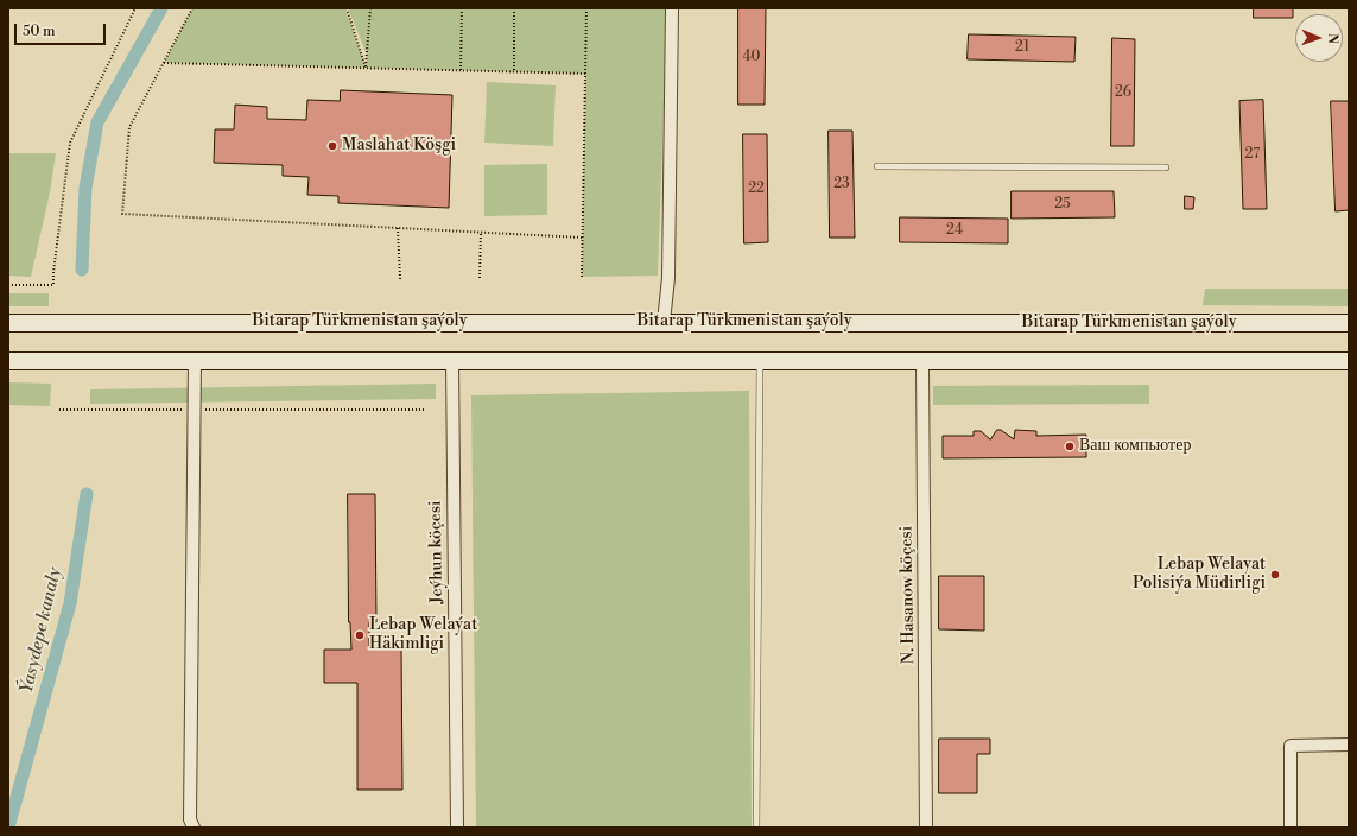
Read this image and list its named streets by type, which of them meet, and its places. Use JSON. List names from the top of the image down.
{
  "streets": {
    "main road": ["Bitarap Türkmenistan şaýoly"],
    "street": ["Jeýhun köçesi", "N. Hasanow köçesi"]
  },
  "water": ["Ýasydepe kanaly"],
  "places": [
    "Maslahat Köşgi",
    "Ваш компьютер",
    "Lebap Welayat Polisiýa Müdirligi",
    "Lebap Welaýat Häkimligi"
  ],
  "house_numbers": [
    "21",
    "40",
    "26",
    "27",
    "23",
    "22",
    "25",
    "24"
  ],
  "scale_bar": "50 m",
  "north": "right"
}
